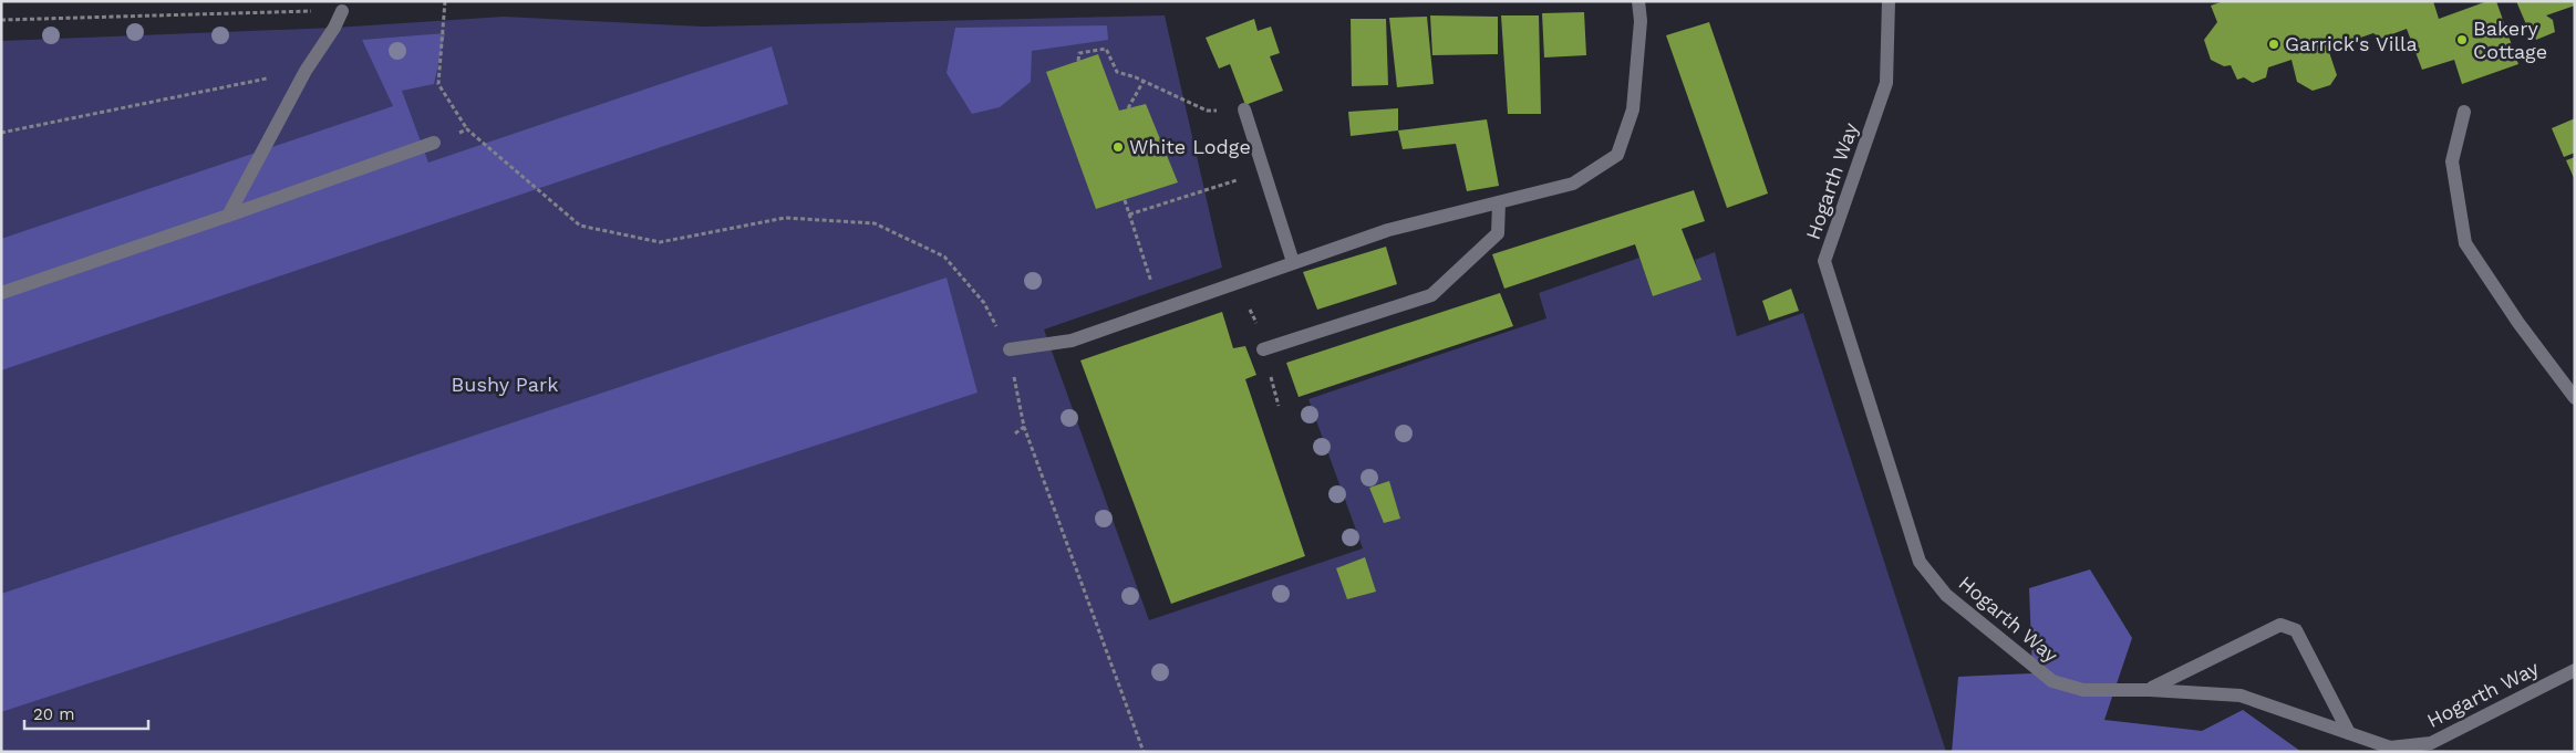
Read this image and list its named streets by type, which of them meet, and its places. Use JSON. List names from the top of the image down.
{
  "streets": {
    "lane": ["Hogarth Way"]
  },
  "parks": ["Bushy Park"],
  "places": ["Bakery Cottage", "Garrick's Villa", "White Lodge"],
  "scale_bar": "20 m"
}
